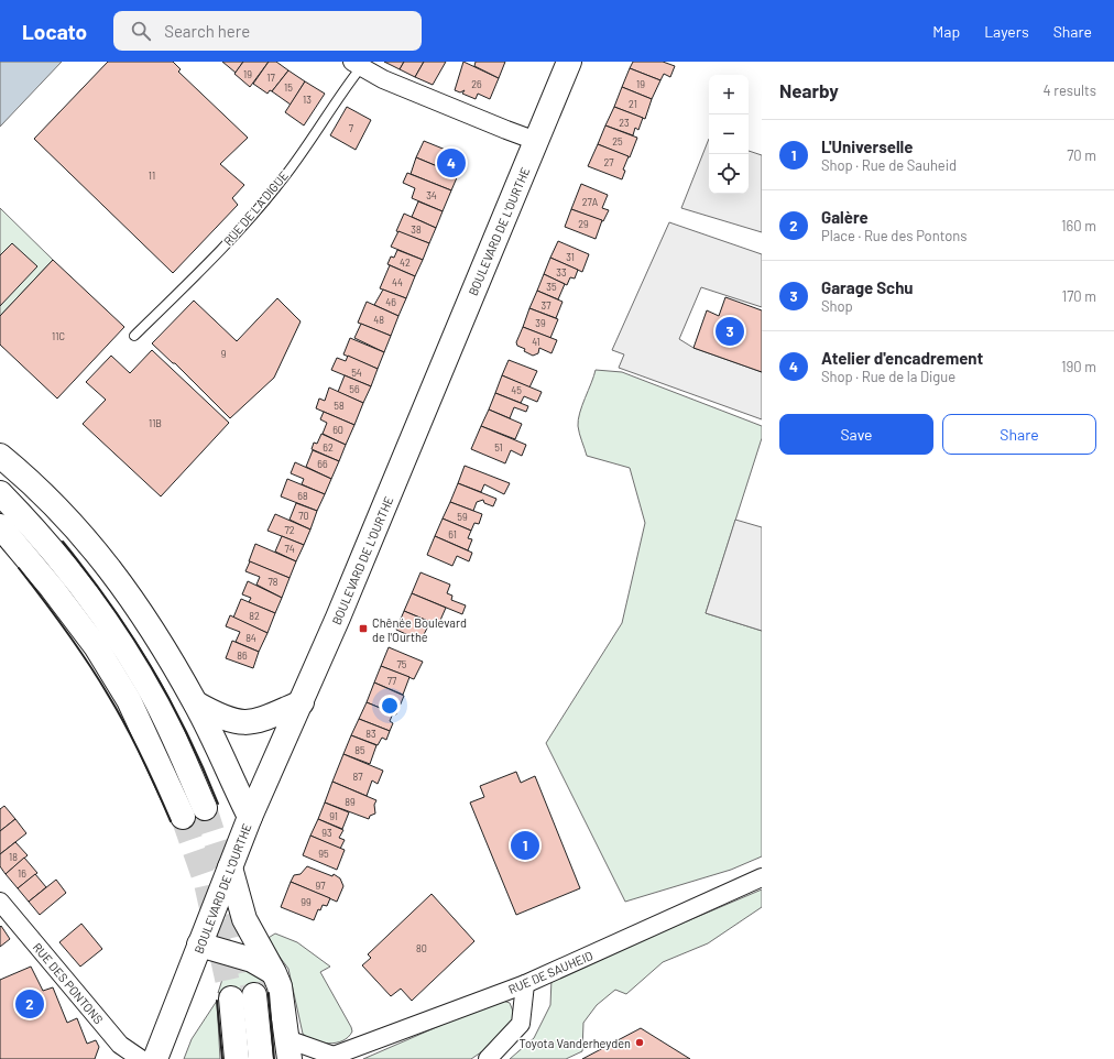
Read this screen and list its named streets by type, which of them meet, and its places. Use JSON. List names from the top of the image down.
{
  "streets": {
    "main road": ["BOULEVARD DE L'OURTHE"],
    "street": ["RUE DE LA DIGUE", "RUE DE SAUHEID", "RUE DES PONTONS"]
  },
  "crossings": [
    ["RUE DE LA DIGUE", "BOULEVARD DE L'OURTHE"]
  ],
  "places": {
    "transit": ["Chênée Boulevard de l'Ourthe"],
    "other": ["Toyota Vanderheyden"]
  },
  "house_numbers": [
    "19",
    "17",
    "26",
    "19",
    "15",
    "13",
    "21",
    "23",
    "7",
    "25",
    "27",
    "11",
    "34",
    "27A",
    "29",
    "38",
    "31",
    "42",
    "33",
    "44",
    "35",
    "46",
    "37",
    "48",
    "39",
    "11C",
    "41",
    "9",
    "54",
    "56",
    "45",
    "58",
    "11B",
    "60",
    "62",
    "51",
    "66",
    "68",
    "70",
    "59",
    "72",
    "61",
    "74",
    "78",
    "82",
    "84",
    "86",
    "75",
    "77",
    "83",
    "85",
    "87",
    "89",
    "91",
    "93",
    "95",
    "18",
    "16",
    "97",
    "99",
    "80"
  ],
  "page": {
    "header": "Locato",
    "search": "Search here",
    "nav": ["Map", "Layers", "Share"],
    "heading": ["Nearby", "4 results"],
    "map_buttons": ["+", "−"],
    "list": [
      {
        "mark": "1",
        "name": "L'Universelle",
        "note": "Shop · Rue de Sauheid",
        "value": "70 m"
      },
      {
        "mark": "2",
        "name": "Galère",
        "note": "Place · Rue des Pontons",
        "value": "160 m"
      },
      {
        "mark": "3",
        "name": "Garage Schu",
        "note": "Shop",
        "value": "170 m"
      },
      {
        "mark": "4",
        "name": "Atelier d'encadrement",
        "note": "Shop · Rue de la Digue",
        "value": "190 m"
      }
    ],
    "pins": [
      "4",
      "3",
      "1",
      "2"
    ],
    "buttons": ["Save", "Share"]
  }
}
